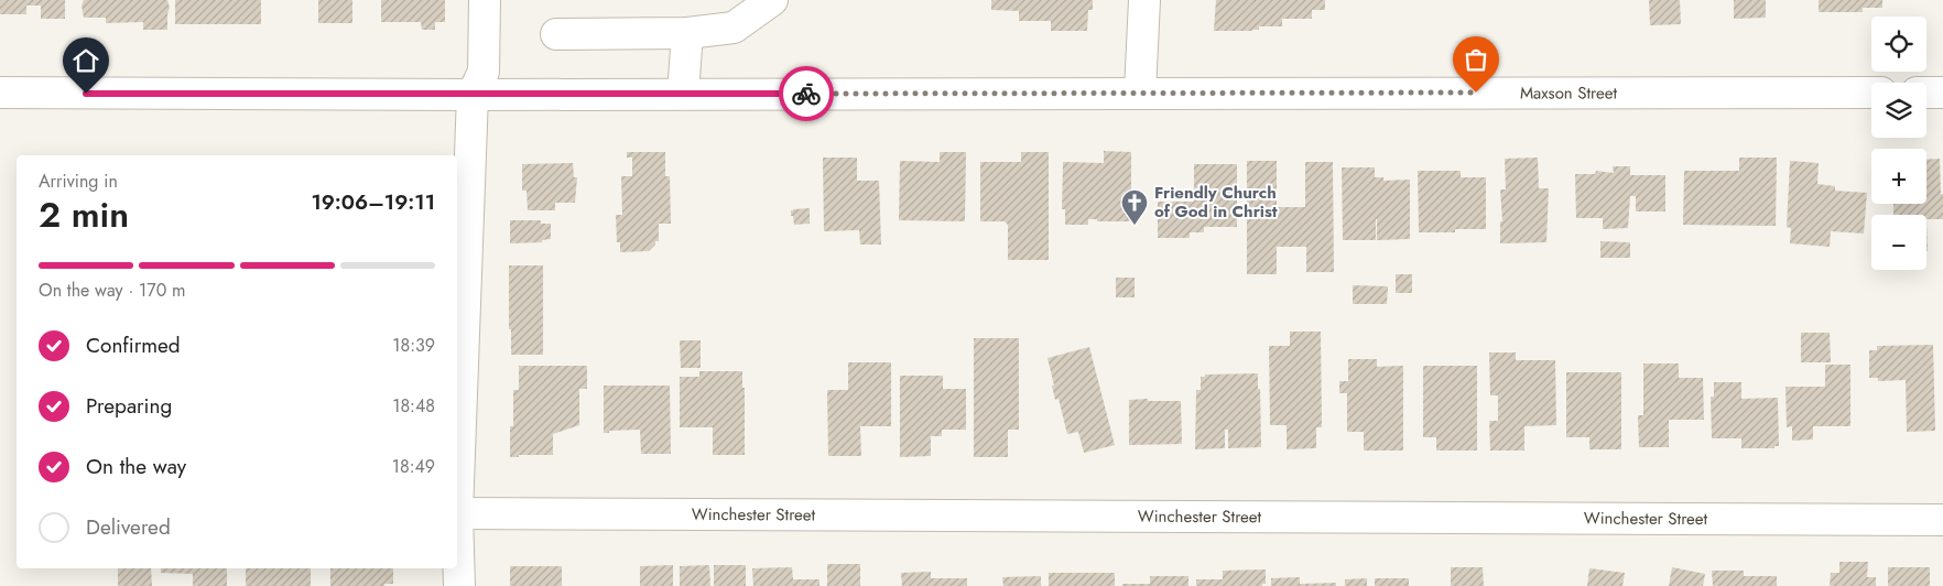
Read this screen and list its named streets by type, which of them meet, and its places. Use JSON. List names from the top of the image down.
{
  "streets": {
    "street": ["Maxson Street", "Winchester Street"]
  },
  "places": {
    "church": ["Friendly Church of God in Christ"]
  },
  "page": {
    "map_buttons": ["+", "−"],
    "heading": ["2 min", "Arriving in", "19:06–19:11"],
    "bar": "On the way · 170 m",
    "list": [
      ["Confirmed", "18:39"],
      ["Preparing", "18:48"],
      ["On the way", "18:49"],
      "Delivered"
    ]
  }
}
